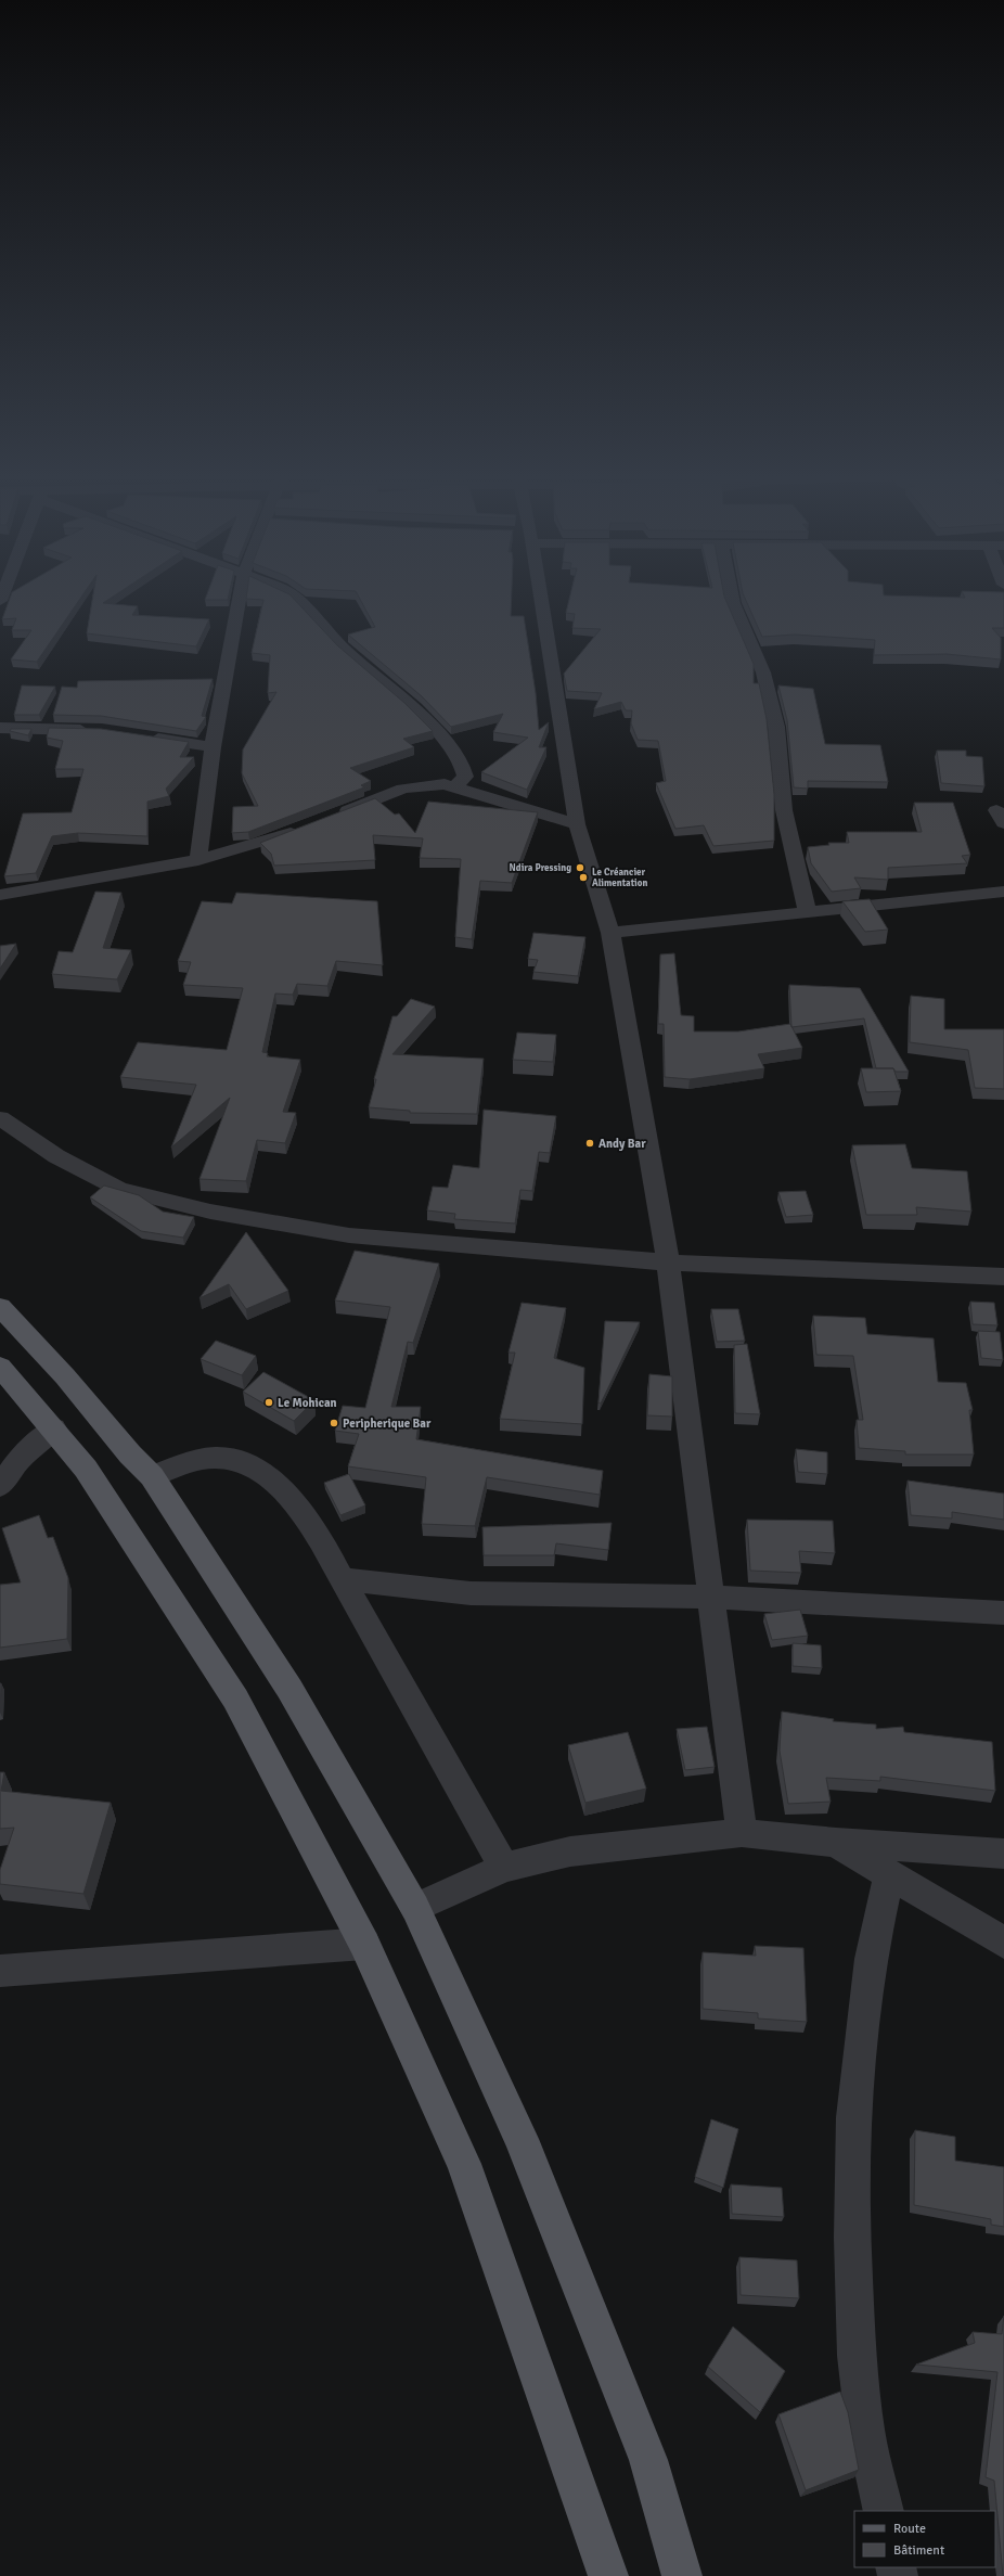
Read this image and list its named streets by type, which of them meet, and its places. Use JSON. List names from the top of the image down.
{
  "places": [
    "Ndira Pressing",
    "Le Créancier Alimentation",
    "Andy Bar",
    "Le Mohican",
    "Peripherique Bar"
  ],
  "legend": ["Route", "Bâtiment"]
}
